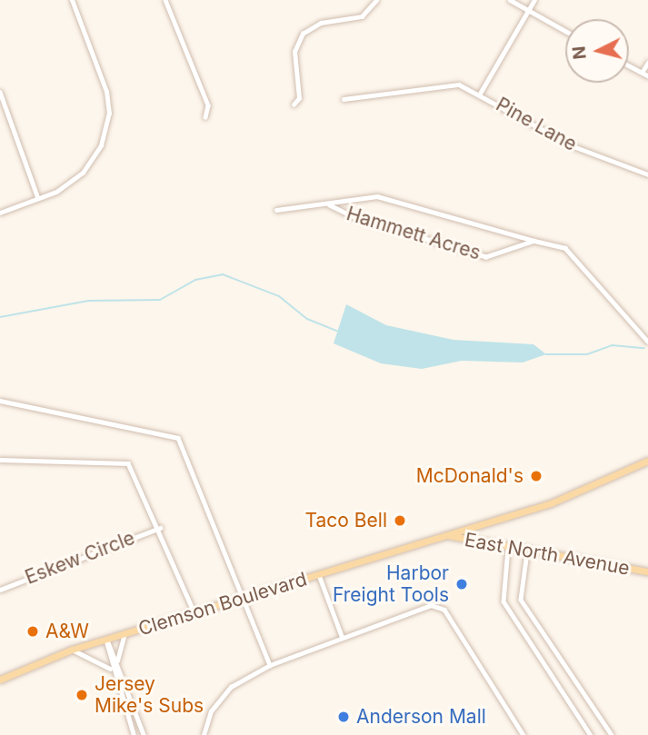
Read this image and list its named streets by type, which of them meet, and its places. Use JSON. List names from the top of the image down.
{
  "streets": {
    "main road": ["East North Avenue", "Clemson Boulevard"],
    "street": ["Pine Lane", "Hammett Acres", "Eskew Circle"]
  },
  "crossings": [
    ["East North Avenue", "Clemson Boulevard"],
    ["Eskew Circle", "Clemson Boulevard"]
  ],
  "places": [
    "McDonald's",
    "Taco Bell",
    "Harbor Freight Tools",
    "A&W",
    "Jersey Mike's Subs",
    "Anderson Mall"
  ],
  "north": "left"
}
